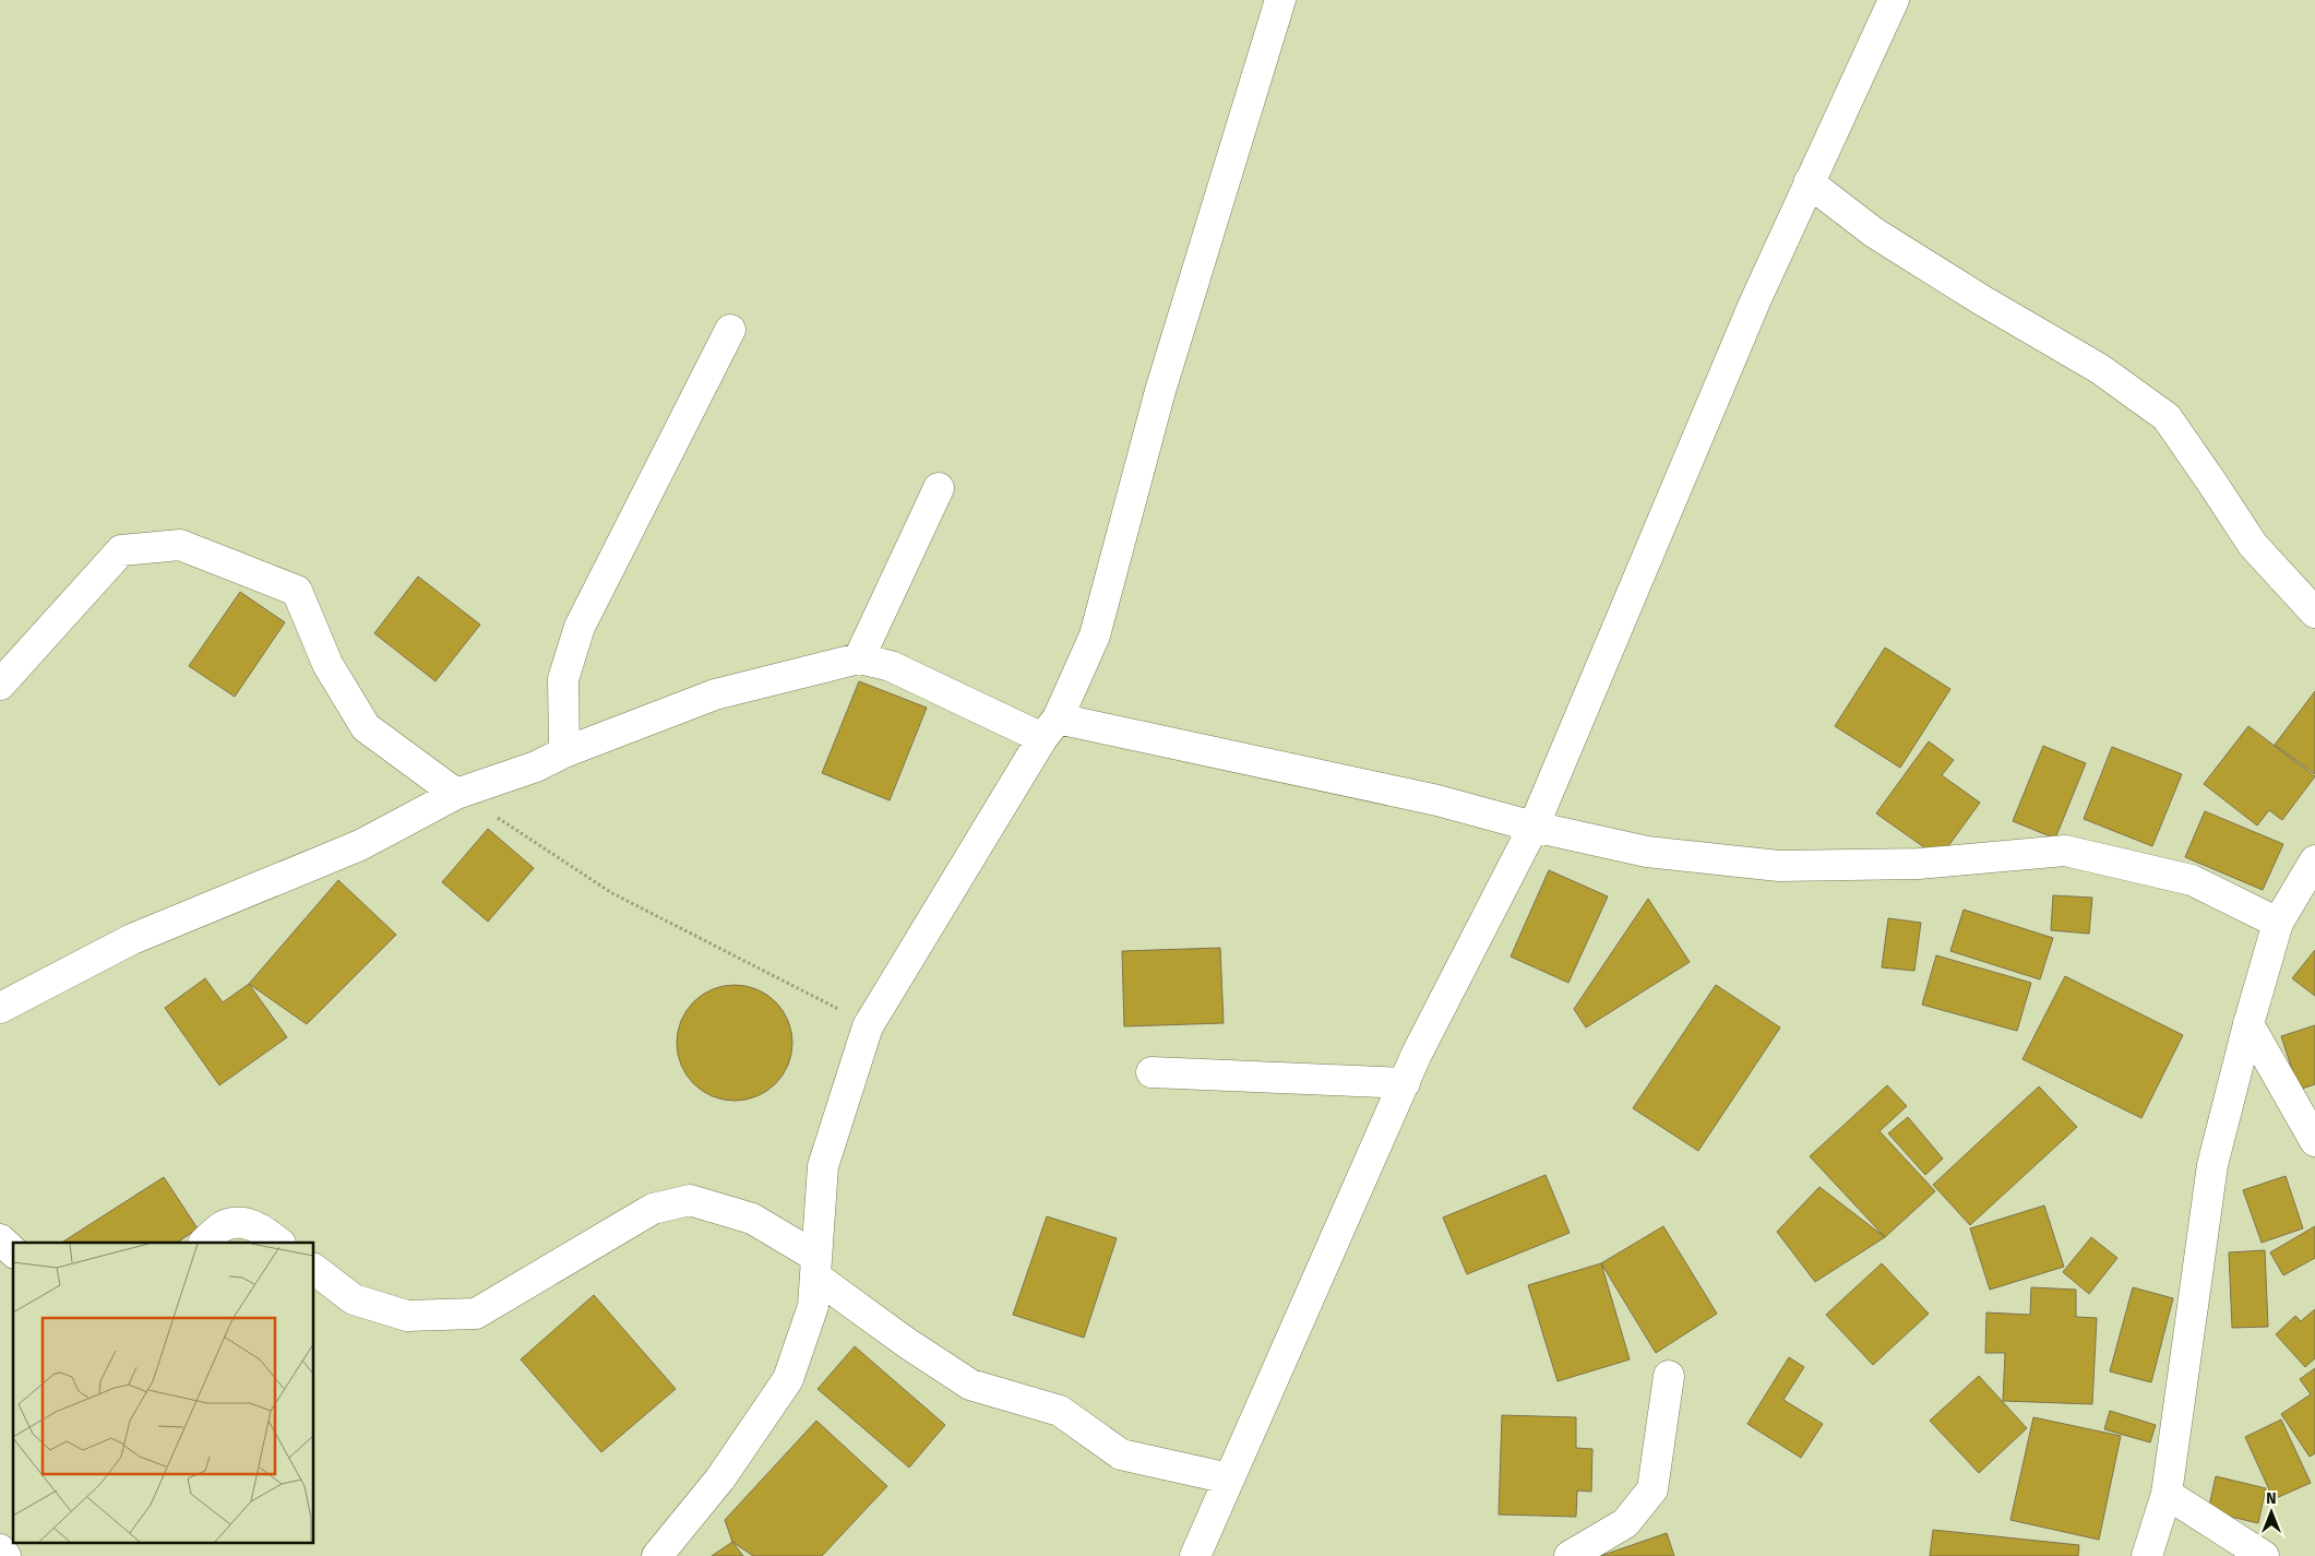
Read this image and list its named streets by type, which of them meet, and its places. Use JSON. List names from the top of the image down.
{
  "north": "top"
}
